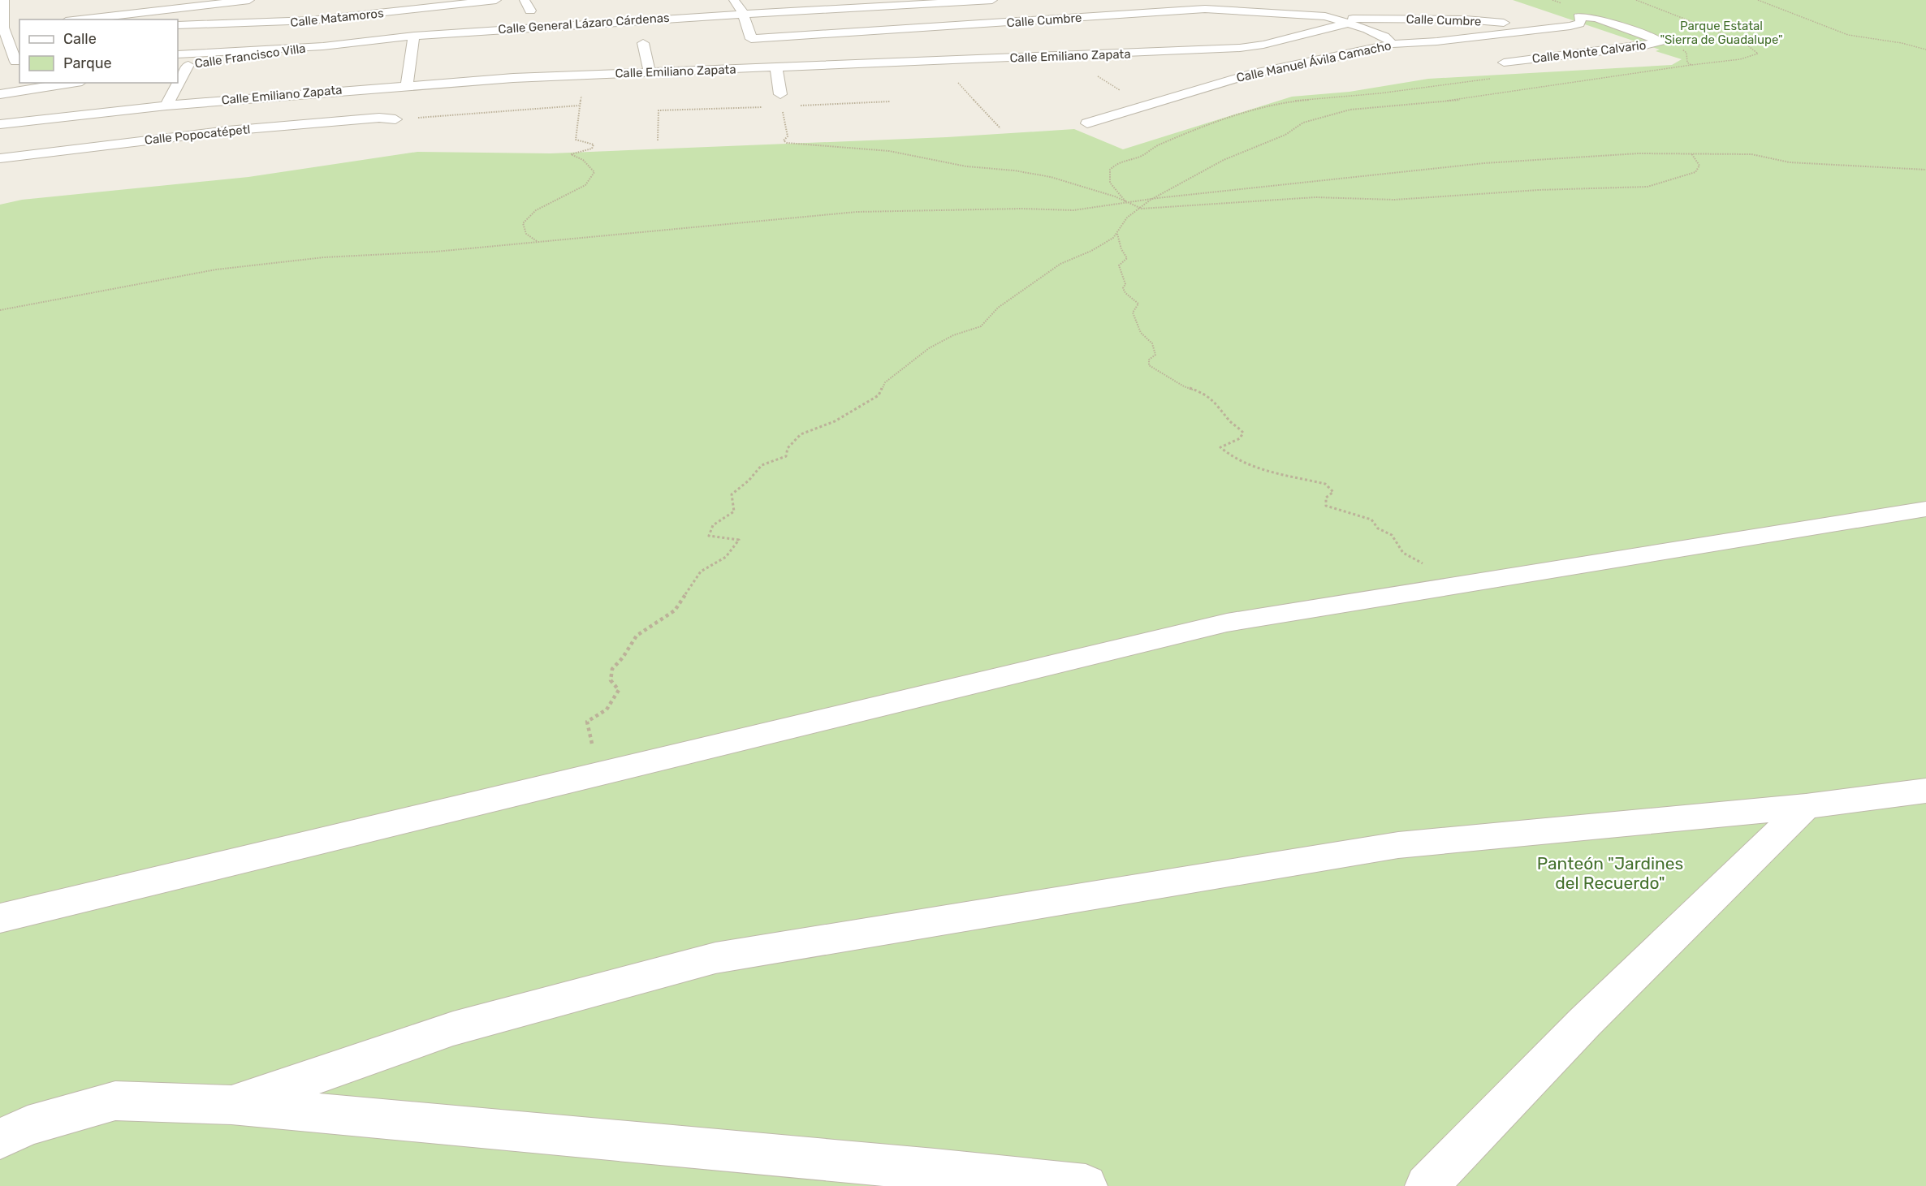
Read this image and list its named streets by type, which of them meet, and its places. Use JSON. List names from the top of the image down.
{
  "streets": {
    "street": [
      "Calle Matamoros",
      "Calle Cumbre",
      "Calle General Lázaro Cárdenas",
      "Calle Monte Calvario",
      "Calle Francisco Villa",
      "Calle Emiliano Zapata",
      "Calle Manuel Ávila Camacho",
      "Calle Popocatépetl"
    ]
  },
  "crossings": [
    ["Calle Cumbre", "Calle General Lázaro Cárdenas"],
    ["Calle Cumbre", "Calle Emiliano Zapata"],
    ["Calle Cumbre", "Calle Manuel Ávila Camacho"],
    ["Calle General Lázaro Cárdenas", "Calle Francisco Villa"],
    ["Calle Monte Calvario", "Calle Manuel Ávila Camacho"]
  ],
  "parks": ["Parque Estatal \"Sierra de Guadalupe\"", "Panteón \"Jardines del Recuerdo\""],
  "legend": ["Calle", "Parque"]
}
